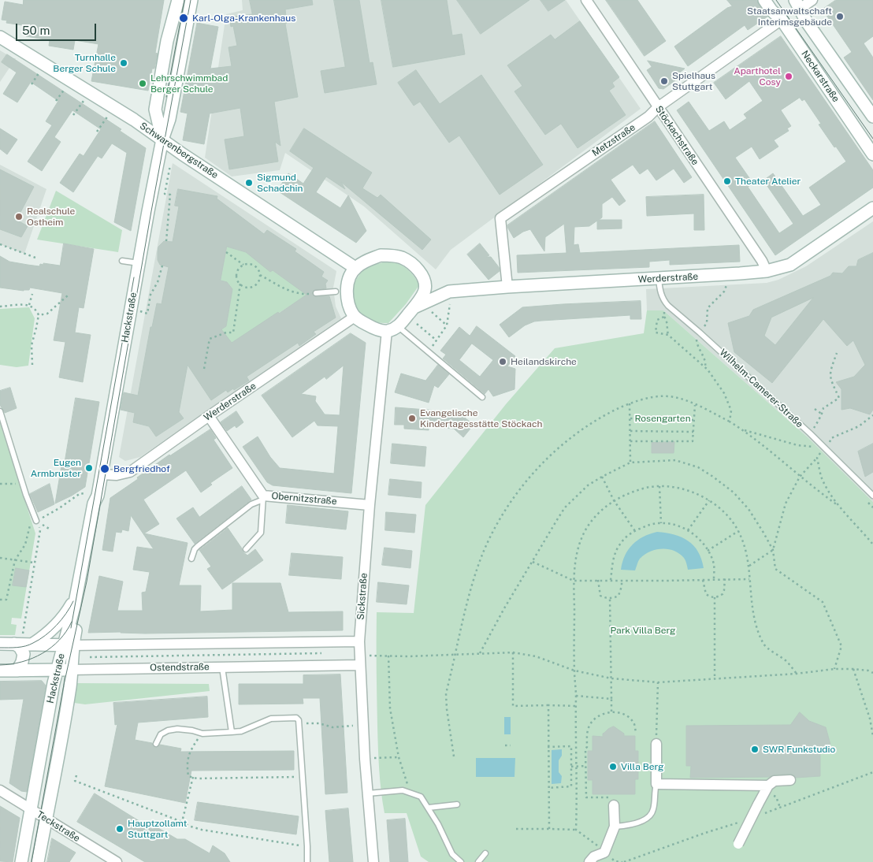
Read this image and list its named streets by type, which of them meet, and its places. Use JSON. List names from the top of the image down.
{
  "streets": {
    "street": [
      "Neckarstraße",
      "Stöckachstraße",
      "Metzstraße",
      "Schwarenbergstraße",
      "Werderstraße",
      "Hackstraße",
      "Obernitzstraße",
      "Sickstraße",
      "Ostendstraße",
      "Teckstraße"
    ],
    "lane": ["Wilhelm-Camerer-Straße"]
  },
  "crossings": [
    ["Neckarstraße", "Metzstraße"],
    ["Stöckachstraße", "Metzstraße"],
    ["Stöckachstraße", "Werderstraße"],
    ["Metzstraße", "Werderstraße"],
    ["Schwarenbergstraße", "Werderstraße"],
    ["Schwarenbergstraße", "Hackstraße"],
    ["Schwarenbergstraße", "Sickstraße"],
    ["Werderstraße", "Hackstraße"],
    ["Werderstraße", "Obernitzstraße"],
    ["Werderstraße", "Sickstraße"],
    ["Hackstraße", "Ostendstraße"],
    ["Hackstraße", "Teckstraße"],
    ["Obernitzstraße", "Sickstraße"],
    ["Sickstraße", "Ostendstraße"]
  ],
  "parks": ["Rosengarten", "Park Villa Berg"],
  "places": [
    "Staatsanwaltschaft Interimsgebäude",
    "Karl-Olga-Krankenhaus",
    "Turnhalle Berger Schule",
    "Aparthotel Cosy",
    "Spielhaus Stuttgart",
    "Lehrschwimmbad Berger Schule",
    "Theater Atelier",
    "Sigmund Schadchin",
    "Realschule Ostheim",
    "Heilandskirche",
    "Evangelische Kindertagesstätte Stöckach",
    "Eugen Armbruster",
    "Bergfriedhof",
    "SWR Funkstudio",
    "Villa Berg",
    "Hauptzollamt Stuttgart"
  ],
  "scale_bar": "50 m"
}
